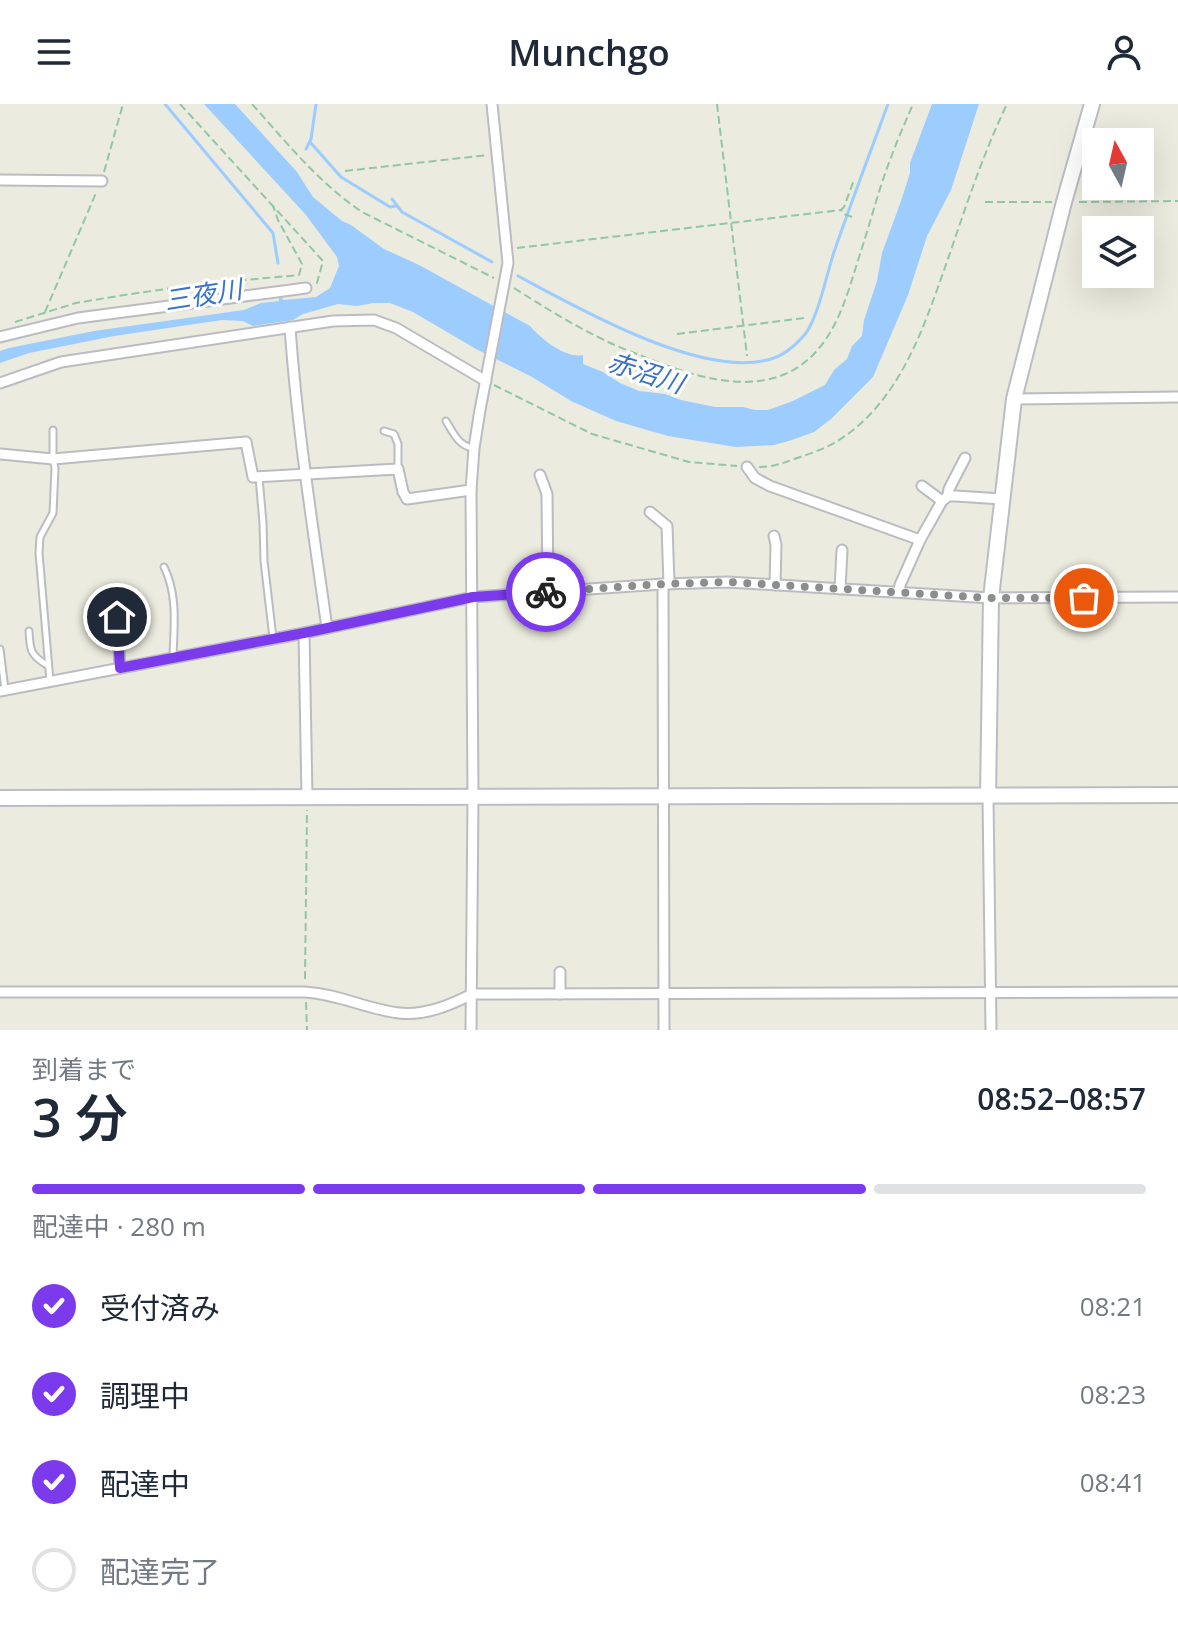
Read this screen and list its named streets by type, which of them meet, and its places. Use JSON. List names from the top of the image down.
{
  "water": ["三夜川", "赤沼川"],
  "north": "top",
  "page": {
    "header": "Munchgo",
    "heading": ["3 分", "到着まで", "08:52–08:57"],
    "bar": "配達中 · 280 m",
    "list": [
      ["受付済み", "08:21"],
      ["調理中", "08:23"],
      ["配達中", "08:41"],
      "配達完了"
    ]
  }
}
